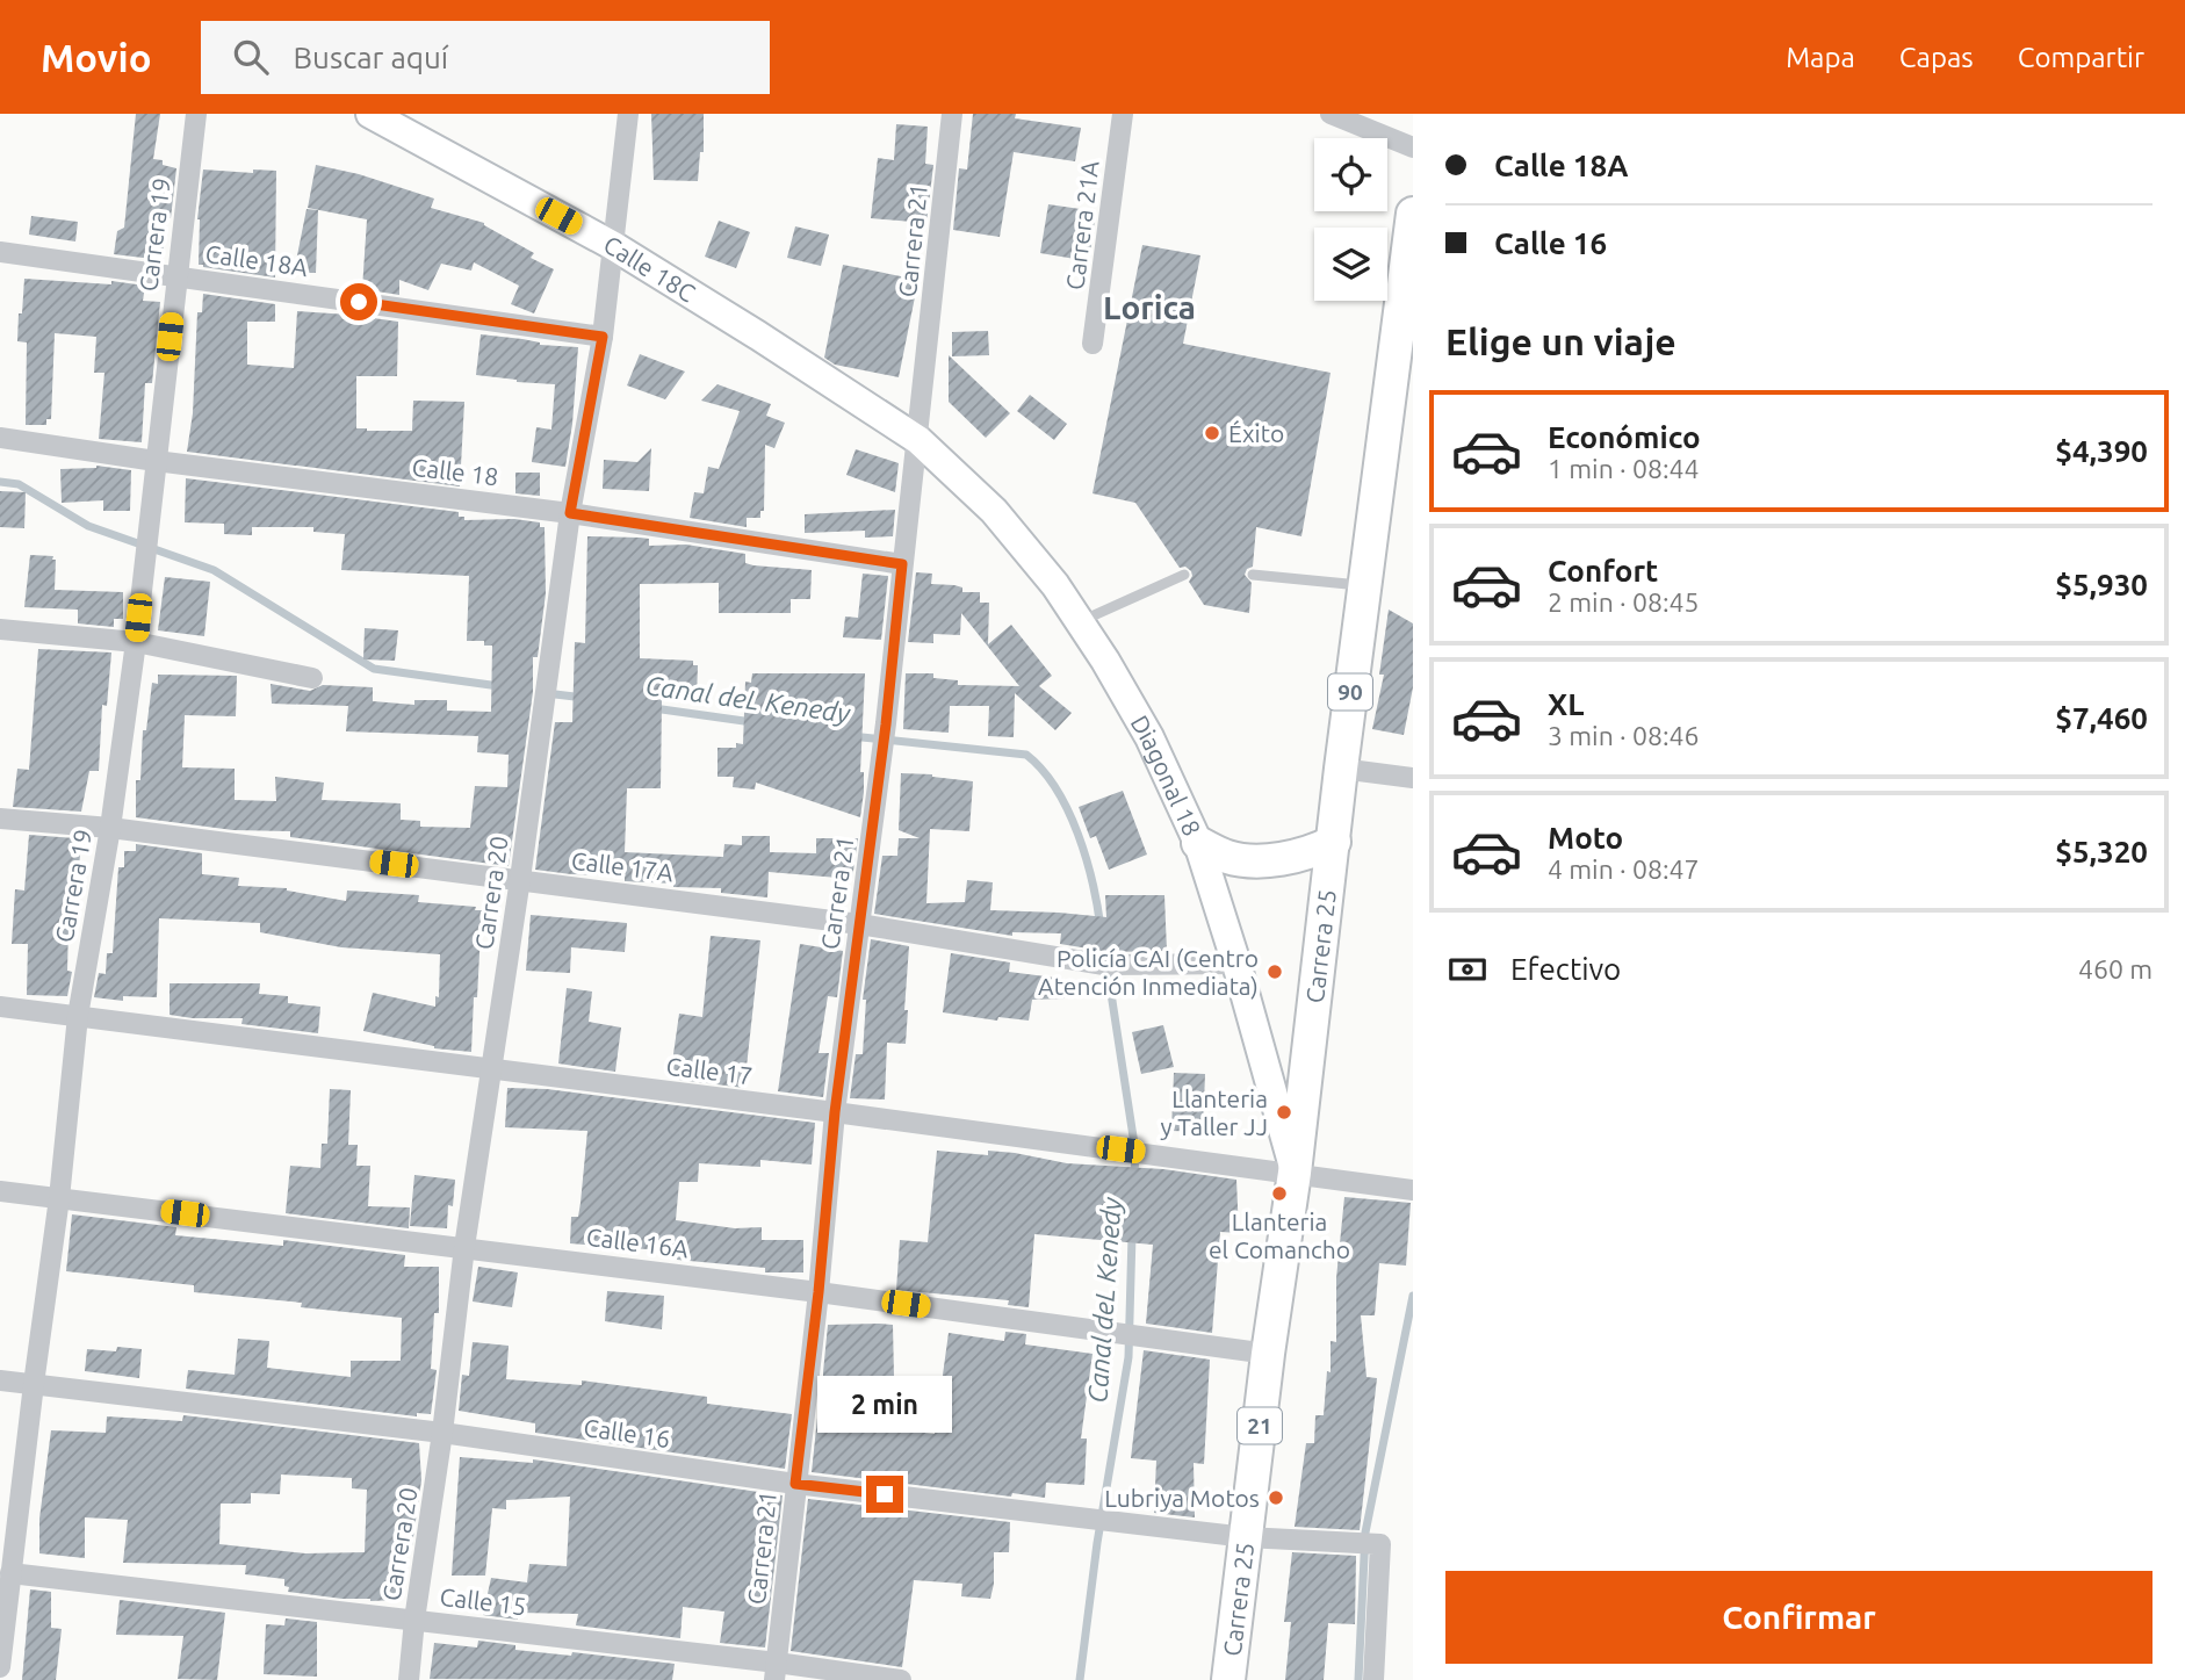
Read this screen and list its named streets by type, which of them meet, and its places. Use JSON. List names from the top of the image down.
{
  "streets": {
    "main road": [
      "Calle 18C",
      "90",
      "Diagonal 18",
      "Carrera 25",
      "21"
    ],
    "street": [
      "Carrera 21A",
      "Carrera 19",
      "Carrera 21",
      "Calle 18A",
      "Calle 18",
      "Calle 17A",
      "Carrera 20",
      "Calle 17",
      "Calle 16A",
      "Calle 16",
      "Calle 15"
    ]
  },
  "crossings": [
    ["Carrera 19", "Calle 18A"],
    ["Carrera 19", "Calle 18"],
    ["Carrera 19", "Calle 17A"],
    ["Carrera 19", "Calle 17"],
    ["Carrera 19", "Calle 16A"],
    ["Carrera 19", "Calle 16"],
    ["Carrera 19", "Calle 15"],
    ["Carrera 21", "Calle 18C"],
    ["Carrera 21", "Calle 18"],
    ["Carrera 21", "Diagonal 18"],
    ["Carrera 21", "Calle 17A"],
    ["Carrera 21", "Calle 17"],
    ["Carrera 21", "Calle 16A"],
    ["Carrera 21", "Calle 16"],
    ["Carrera 21", "Calle 15"],
    ["Calle 18A", "Carrera 20"],
    ["Calle 18C", "Diagonal 18"],
    ["Calle 18C", "Carrera 20"],
    ["Calle 18", "Carrera 20"],
    ["Diagonal 18", "Calle 17A"],
    ["Diagonal 18", "Carrera 25"],
    ["Diagonal 18", "Calle 17"],
    ["Calle 17A", "Carrera 20"],
    ["Carrera 20", "Calle 17"],
    ["Carrera 20", "Calle 16A"],
    ["Carrera 20", "Calle 16"],
    ["Carrera 20", "Calle 15"],
    ["Carrera 25", "Calle 17"],
    ["Carrera 25", "Calle 16A"],
    ["Carrera 25", "Calle 16"]
  ],
  "districts": ["Lorica"],
  "water": ["Canal deL Kenedy"],
  "places": [
    "Éxito",
    "Policía CAI (Centro Atención Inmediata)",
    "Llanteria y Taller JJ",
    "Llanteria el Comancho",
    "Lubriya Motos"
  ],
  "page": {
    "header": "Movio",
    "search": "Buscar aquí",
    "nav": ["Mapa", "Capas", "Compartir"],
    "banner": ["Calle 18A", "Calle 16"],
    "heading": "Elige un viaje",
    "list": [
      {
        "name": "Económico",
        "note": "1 min · 08:44",
        "value": "$4,390"
      },
      {
        "name": "Confort",
        "note": "2 min · 08:45",
        "value": "$5,930"
      },
      {
        "name": "XL",
        "note": "3 min · 08:46",
        "value": "$7,460"
      },
      {
        "name": "Moto",
        "note": "4 min · 08:47",
        "value": "$5,320"
      }
    ],
    "pay": ["Efectivo", "460 m"],
    "bubble": "2 min",
    "buttons": "Confirmar"
  }
}
